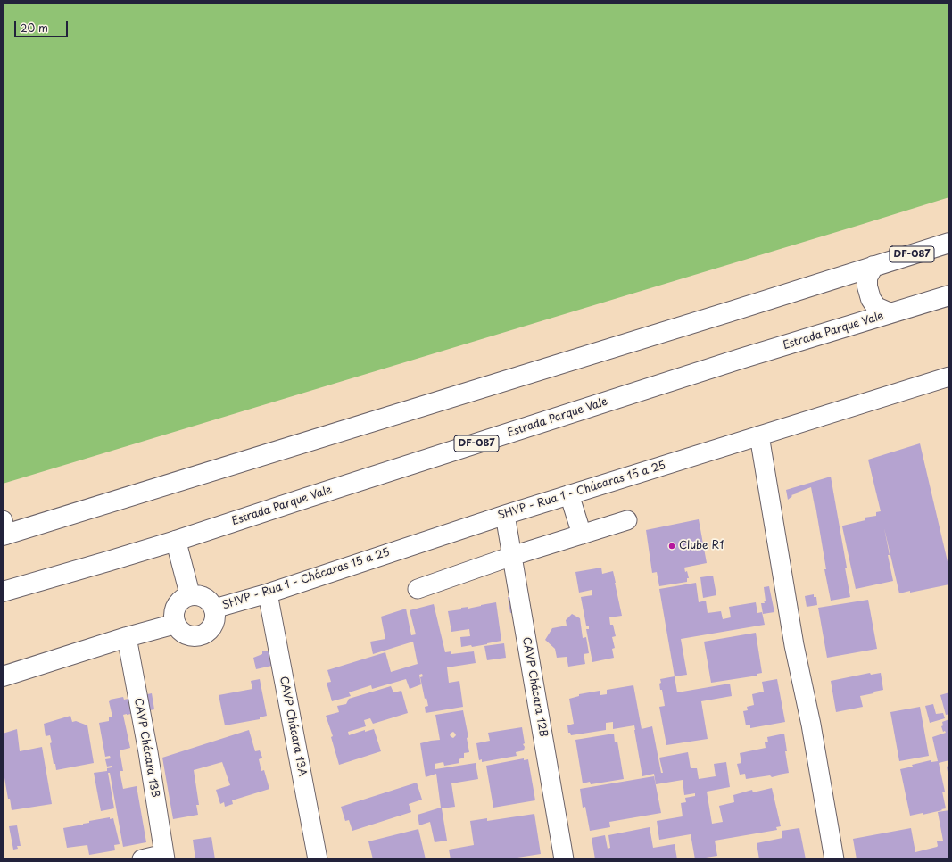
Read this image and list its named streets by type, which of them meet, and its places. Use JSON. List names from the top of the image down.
{
  "streets": {
    "main road": ["DF-087", "Estrada Parque Vale"],
    "street": [
      "SHVP - Rua 1 - Chácaras 15 a 25",
      "CAVP Chácara 12B",
      "CAVP Chácara 13A",
      "CAVP Chácara 13B"
    ]
  },
  "crossings": [
    ["SHVP - Rua 1 - Chácaras 15 a 25", "CAVP Chácara 12B"],
    ["SHVP - Rua 1 - Chácaras 15 a 25", "CAVP Chácara 13A"]
  ],
  "places": ["Clube R1"],
  "scale_bar": "20 m"
}
